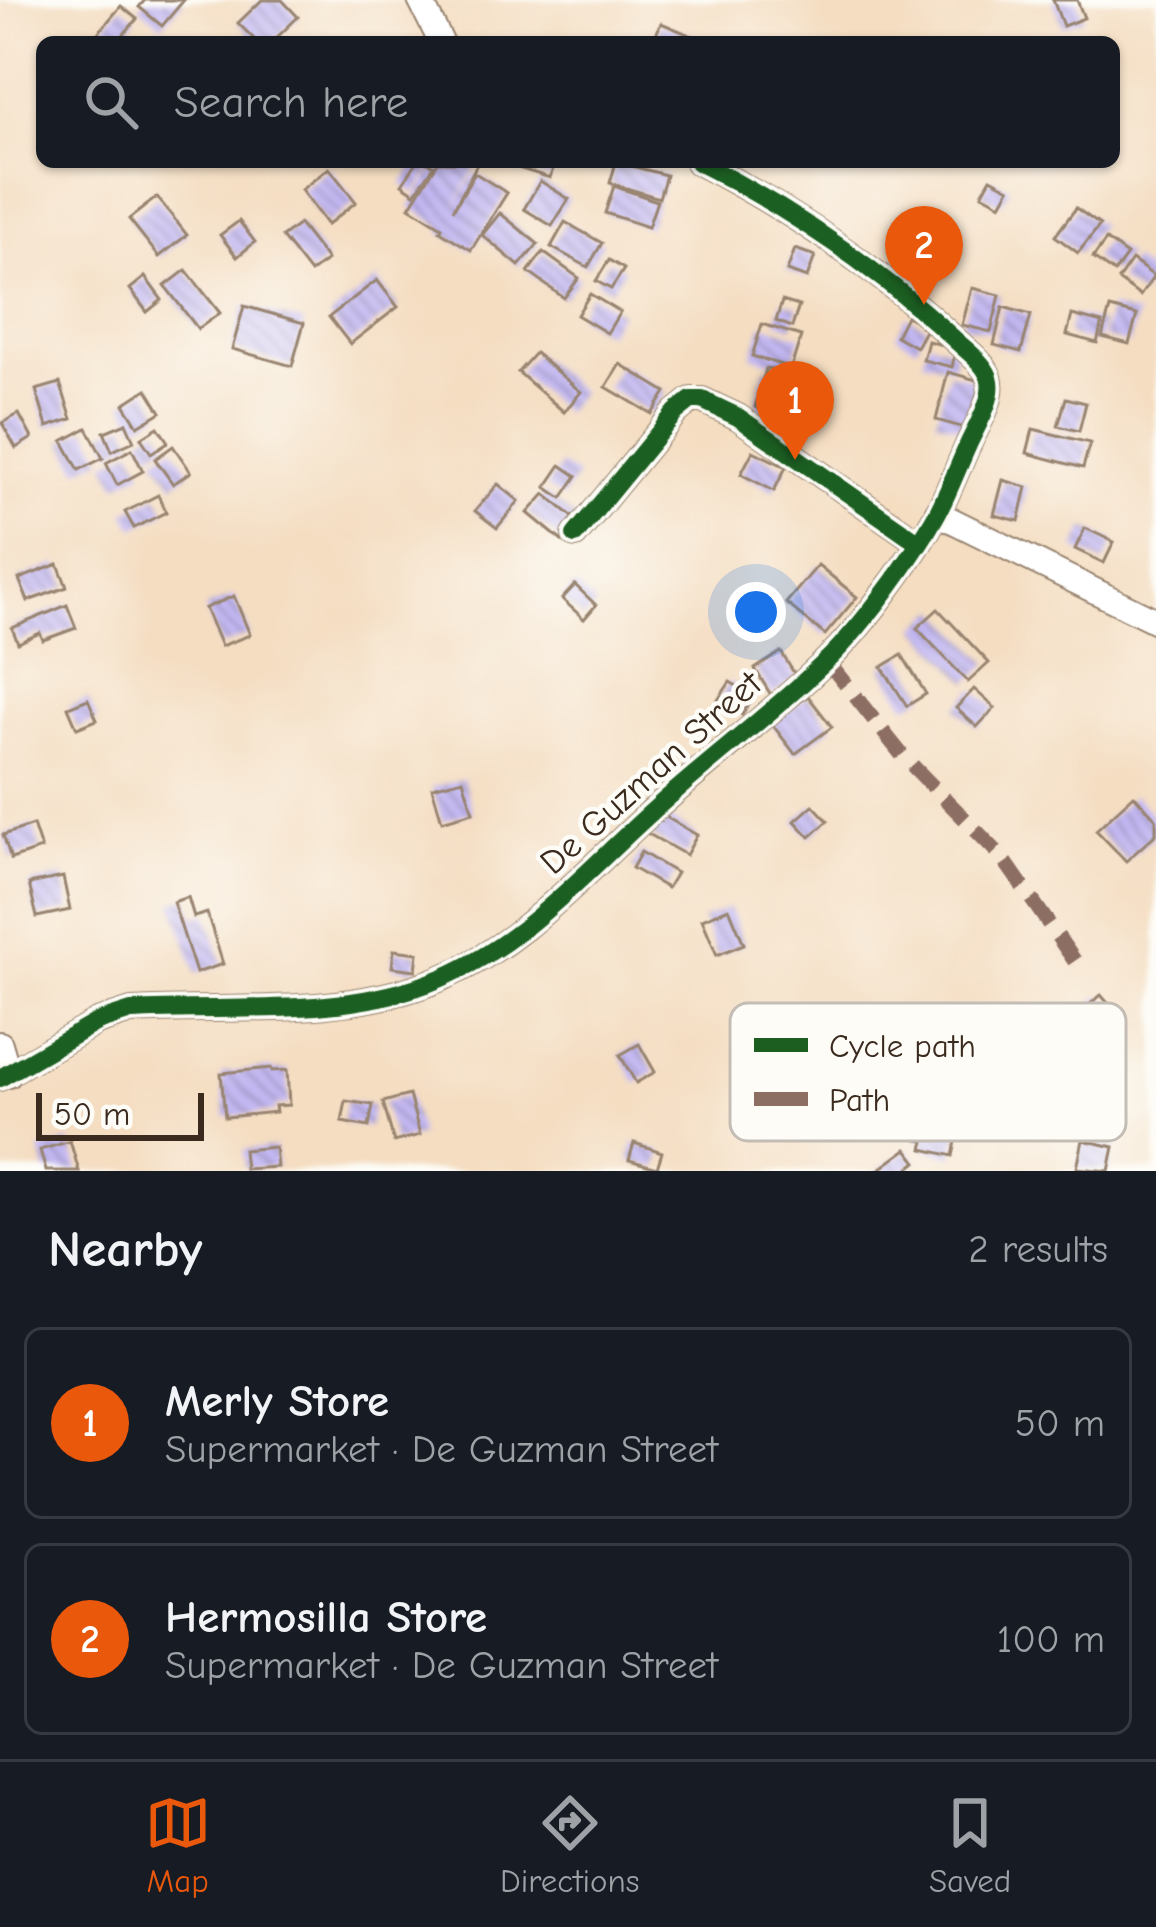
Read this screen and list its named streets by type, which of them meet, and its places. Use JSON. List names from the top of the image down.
{
  "streets": {
    "street": ["De Guzman Street"]
  },
  "legend": ["Cycle path", "Path"],
  "scale_bar": "50 m",
  "page": {
    "search": "Search here",
    "pins": ["2", "1"],
    "scale": "50 m",
    "heading": ["Nearby", "2 results"],
    "list": [
      {
        "mark": "1",
        "name": "Merly Store",
        "note": "Supermarket · De Guzman Street",
        "value": "50 m"
      },
      {
        "mark": "2",
        "name": "Hermosilla Store",
        "note": "Supermarket · De Guzman Street",
        "value": "100 m"
      }
    ],
    "nav": ["Map", "Directions", "Saved"]
  }
}
